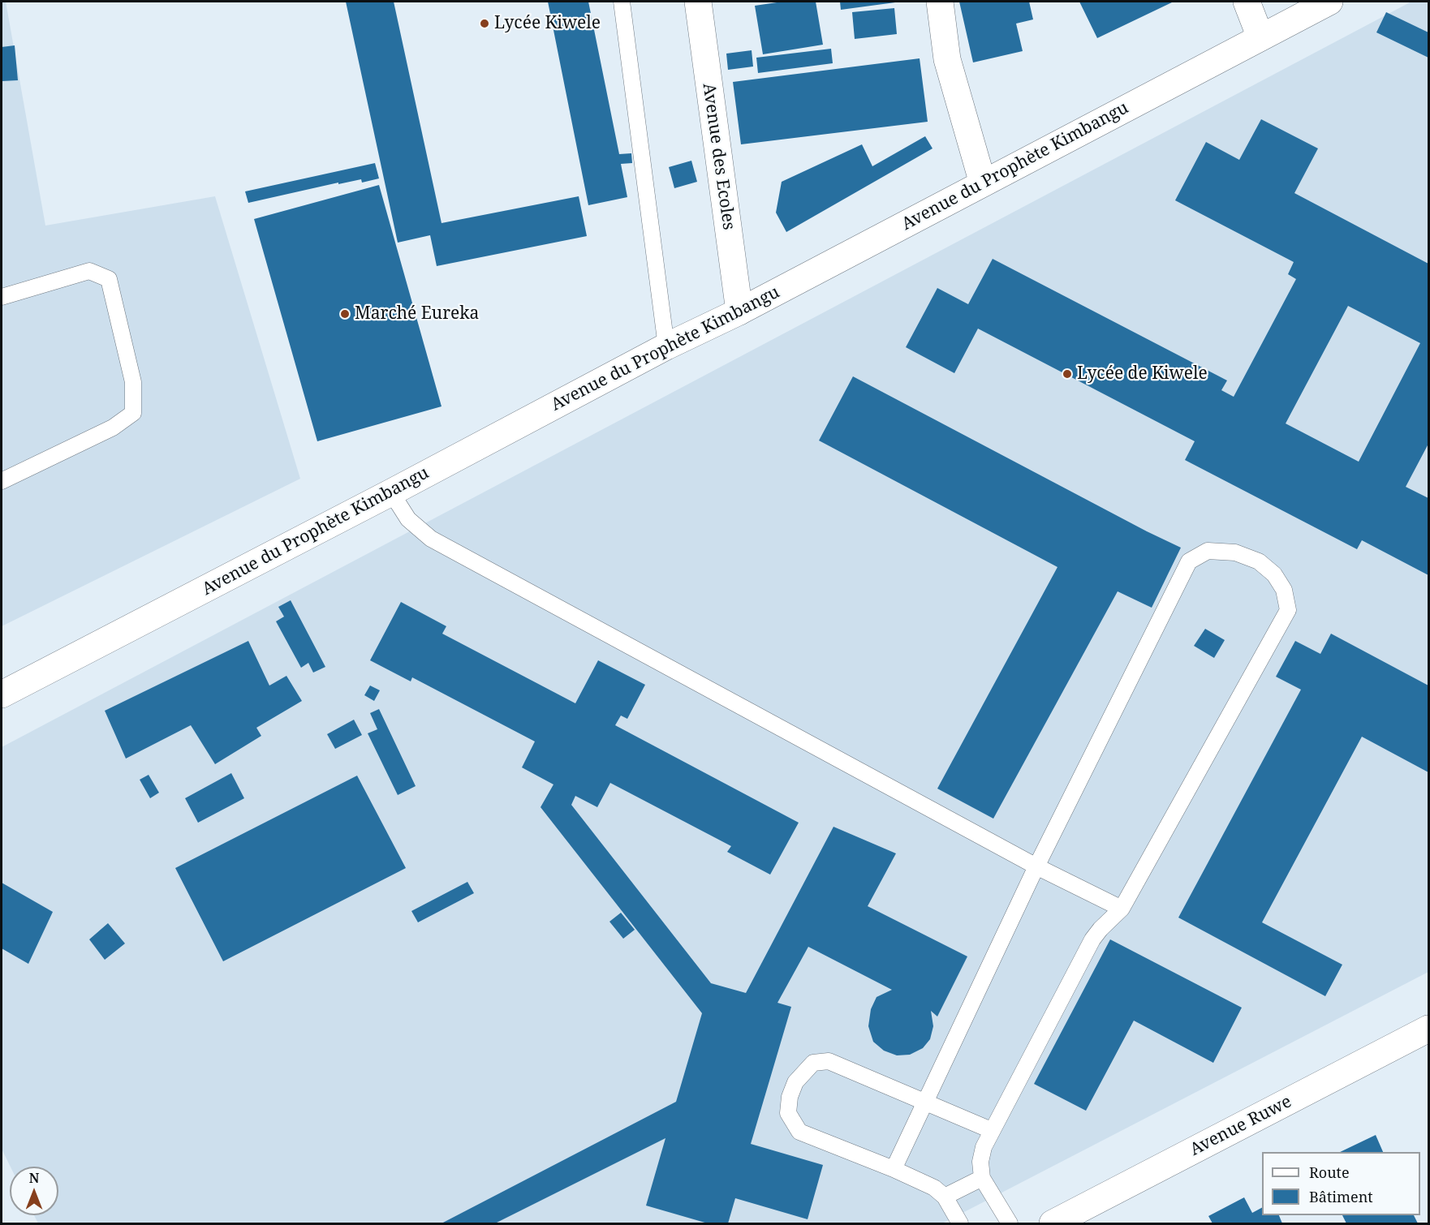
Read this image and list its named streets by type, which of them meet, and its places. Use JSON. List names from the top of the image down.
{
  "streets": {
    "street": ["Avenue des Ecoles", "Avenue du Prophète Kimbangu", "Avenue Ruwe"]
  },
  "crossings": [
    ["Avenue des Ecoles", "Avenue du Prophète Kimbangu"]
  ],
  "places": ["Lycée Kiwele", "Marché Eureka", "Lycée de Kiwele"],
  "legend": ["Route", "Bâtiment"],
  "north": "top"
}
